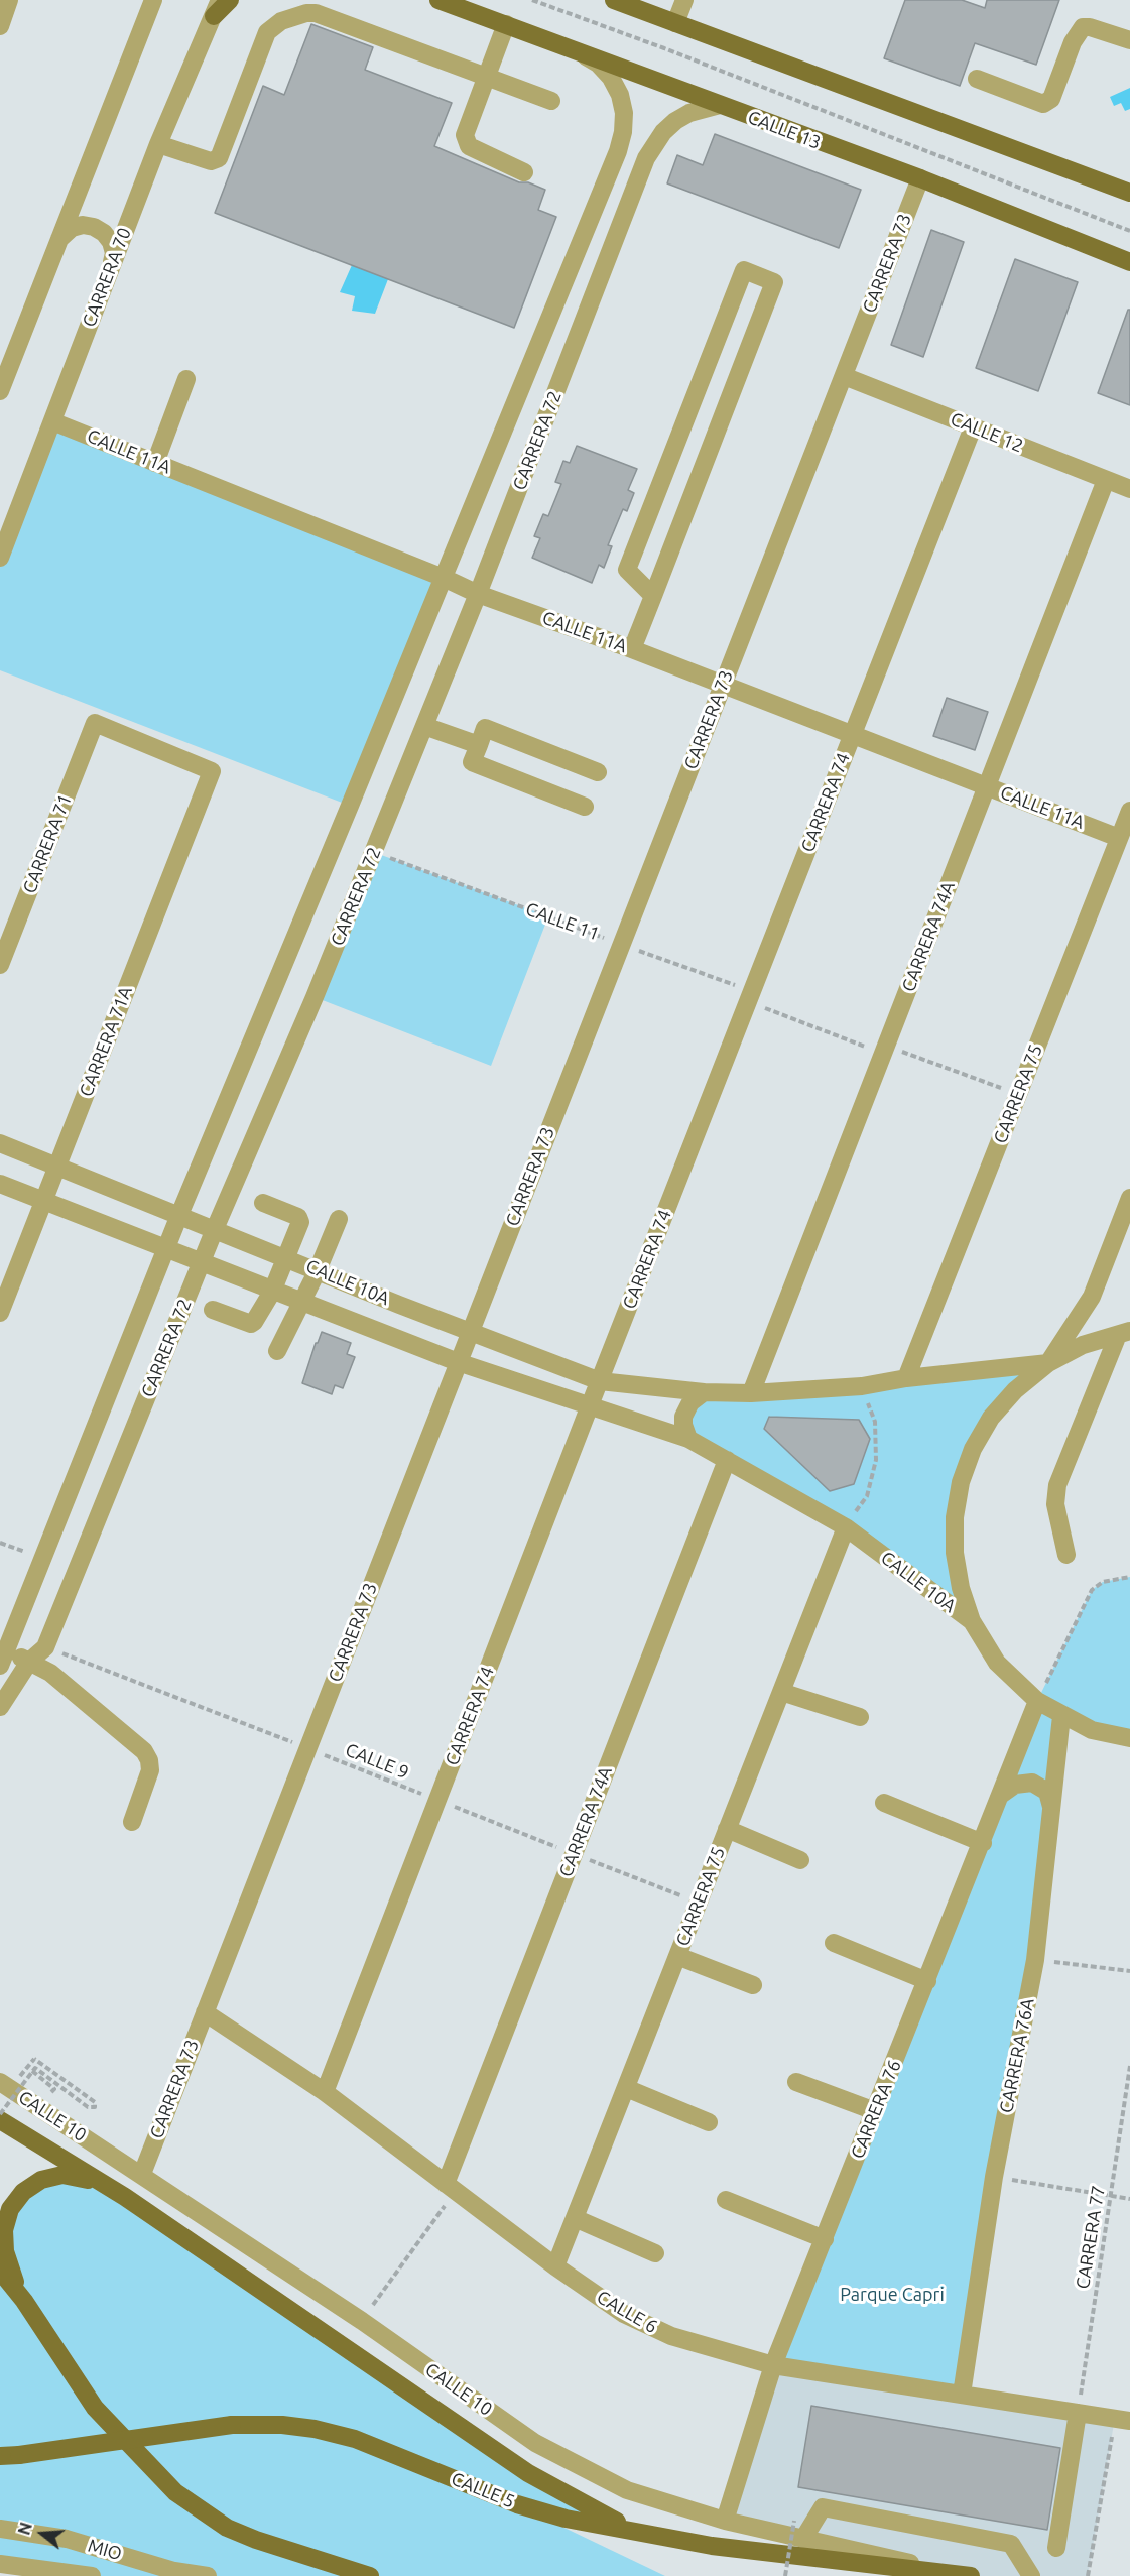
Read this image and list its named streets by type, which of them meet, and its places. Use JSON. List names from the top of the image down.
{
  "streets": {
    "main road": ["CALLE 13", "CALLE 10", "CALLE 5"],
    "street": [
      "CARRERA 73",
      "CARRERA 70",
      "CALLE 12",
      "CARRERA 72",
      "CALLE 11A",
      "CARRERA 74",
      "CARRERA 71",
      "CARRERA 74A",
      "CARRERA 71A",
      "CARRERA 75",
      "CALLE 10A",
      "CARRERA 76A",
      "CARRERA 76",
      "CALLE 6",
      "MIO"
    ],
    "path": ["CALLE 11", "CALLE 9", "CARRERA 77"]
  },
  "crossings": [
    ["CALLE 13", "CARRERA 73"],
    ["CALLE 13", "CARRERA 72"],
    ["CARRERA 73", "CALLE 12"],
    ["CARRERA 73", "CALLE 11A"],
    ["CARRERA 73", "CALLE 11"],
    ["CARRERA 73", "CALLE 10A"],
    ["CARRERA 73", "CALLE 9"],
    ["CARRERA 73", "CALLE 10"],
    ["CARRERA 73", "CALLE 6"],
    ["CARRERA 70", "CALLE 11A"],
    ["CALLE 12", "CARRERA 74"],
    ["CALLE 12", "CARRERA 74A"],
    ["CARRERA 72", "CALLE 11A"],
    ["CARRERA 72", "CALLE 11"],
    ["CARRERA 72", "CALLE 10A"],
    ["CARRERA 72", "CALLE 9"],
    ["CALLE 11A", "CARRERA 74"],
    ["CALLE 11A", "CARRERA 74A"],
    ["CALLE 11A", "CARRERA 75"],
    ["CARRERA 74", "CALLE 11"],
    ["CARRERA 74", "CALLE 10A"],
    ["CARRERA 74", "CALLE 9"],
    ["CARRERA 74", "CALLE 6"],
    ["CARRERA 71", "CARRERA 71A"],
    ["CALLE 11", "CARRERA 74A"],
    ["CALLE 11", "CARRERA 75"],
    ["CARRERA 74A", "CALLE 10A"],
    ["CARRERA 74A", "CALLE 9"],
    ["CARRERA 74A", "CALLE 6"],
    ["CARRERA 71A", "CALLE 10A"],
    ["CARRERA 75", "CALLE 10A"],
    ["CARRERA 75", "CALLE 9"],
    ["CARRERA 75", "CALLE 6"],
    ["CALLE 10A", "CARRERA 76A"],
    ["CALLE 10A", "CARRERA 76"],
    ["CARRERA 76A", "CALLE 6"],
    ["CARRERA 76", "CALLE 10"],
    ["CARRERA 76", "CALLE 6"],
    ["CALLE 10", "CALLE 5"],
    ["CARRERA 77", "CALLE 6"]
  ],
  "parks": ["Parque Capri"],
  "north": "left"
}
